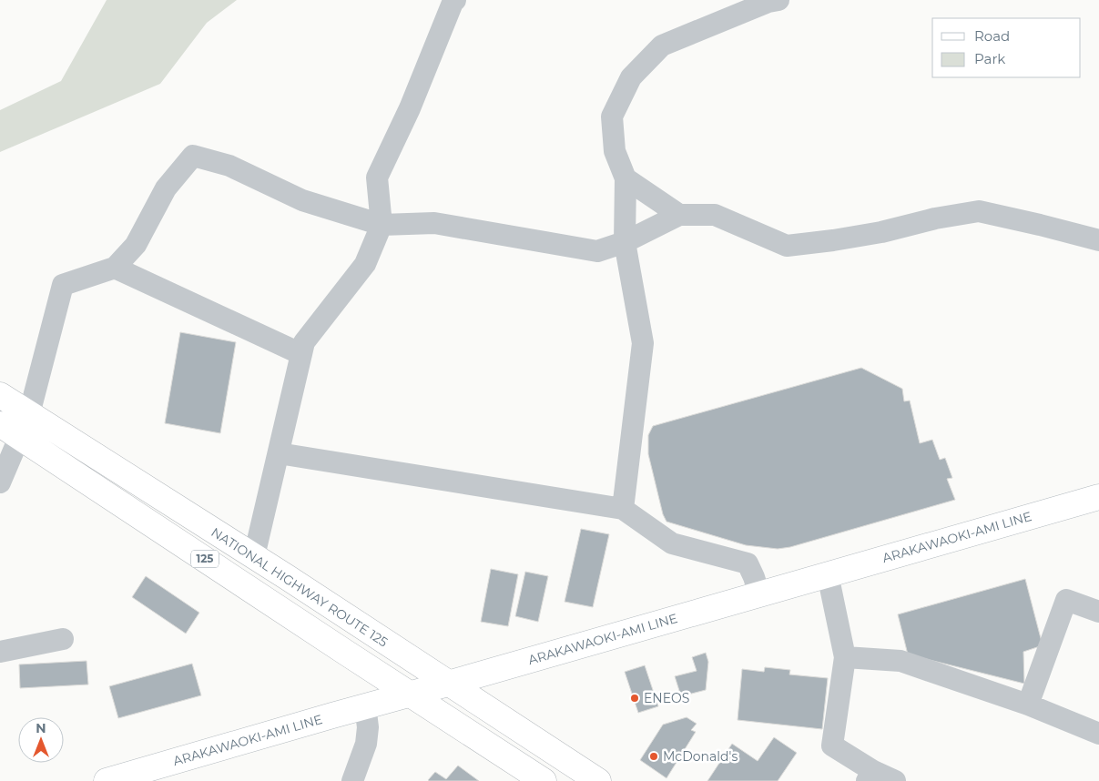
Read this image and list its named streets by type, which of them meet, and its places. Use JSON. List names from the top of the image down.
{
  "streets": {
    "main road": ["ARAKAWAOKI-AMI LINE", "125", "NATIONAL HIGHWAY ROUTE 125"]
  },
  "crossings": [
    ["ARAKAWAOKI-AMI LINE", "125"],
    ["ARAKAWAOKI-AMI LINE", "NATIONAL HIGHWAY ROUTE 125"]
  ],
  "places": ["ENEOS", "McDonald's"],
  "legend": ["Road", "Park"],
  "north": "top"
}
